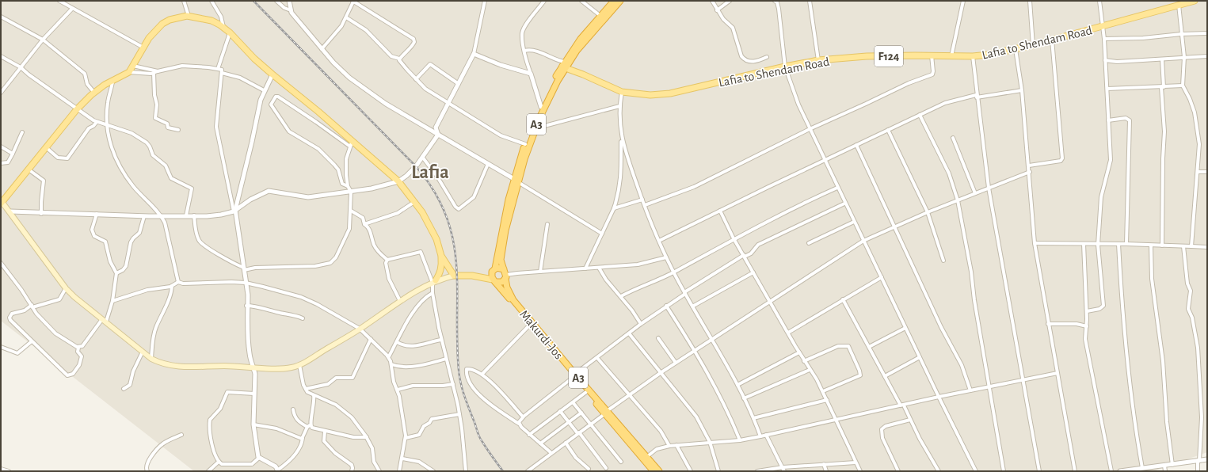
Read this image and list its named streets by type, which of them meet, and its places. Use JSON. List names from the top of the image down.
{
  "streets": {
    "highway": ["A3", "Makurdi-Jos"],
    "main road": ["Lafia to Shendam Road", "F124"]
  },
  "crossings": [
    ["Lafia to Shendam Road", "A3"],
    ["A3", "Makurdi-Jos"]
  ],
  "districts": ["Lafia"]
}
